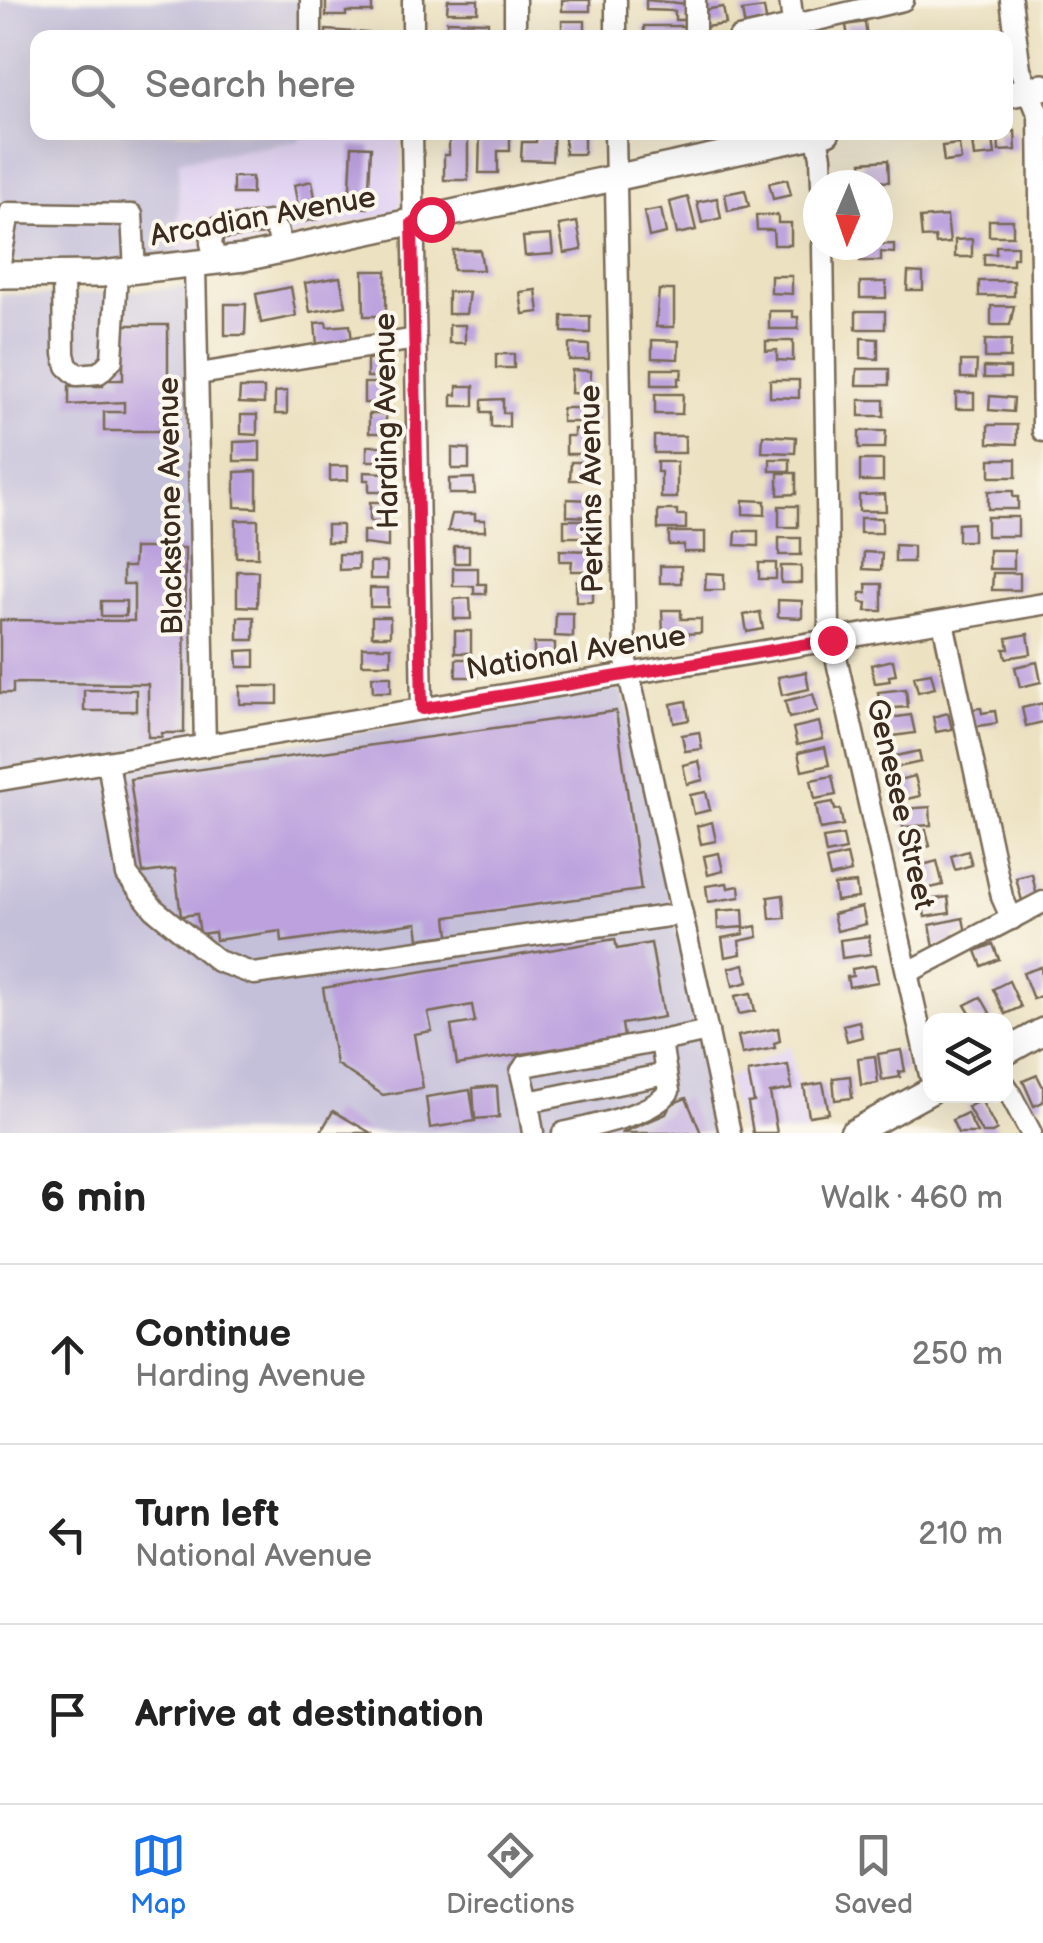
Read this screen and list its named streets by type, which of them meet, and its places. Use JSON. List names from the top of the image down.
{
  "streets": {
    "main road": ["Arcadian Avenue"],
    "street": [
      "Harding Avenue",
      "Perkins Avenue",
      "Blackstone Avenue",
      "National Avenue",
      "Genesee Street"
    ]
  },
  "crossings": [
    ["Arcadian Avenue", "Harding Avenue"],
    ["Arcadian Avenue", "Perkins Avenue"],
    ["Arcadian Avenue", "Blackstone Avenue"],
    ["Harding Avenue", "National Avenue"],
    ["Perkins Avenue", "National Avenue"],
    ["Blackstone Avenue", "National Avenue"],
    ["National Avenue", "Genesee Street"]
  ],
  "north": "bottom",
  "page": {
    "search": "Search here",
    "heading": ["6 min", "Walk · 460 m"],
    "list": [
      ["Continue", "Harding Avenue", "250 m"],
      ["Turn left", "National Avenue", "210 m"],
      "Arrive at destination"
    ],
    "nav": ["Map", "Directions", "Saved"]
  }
}
